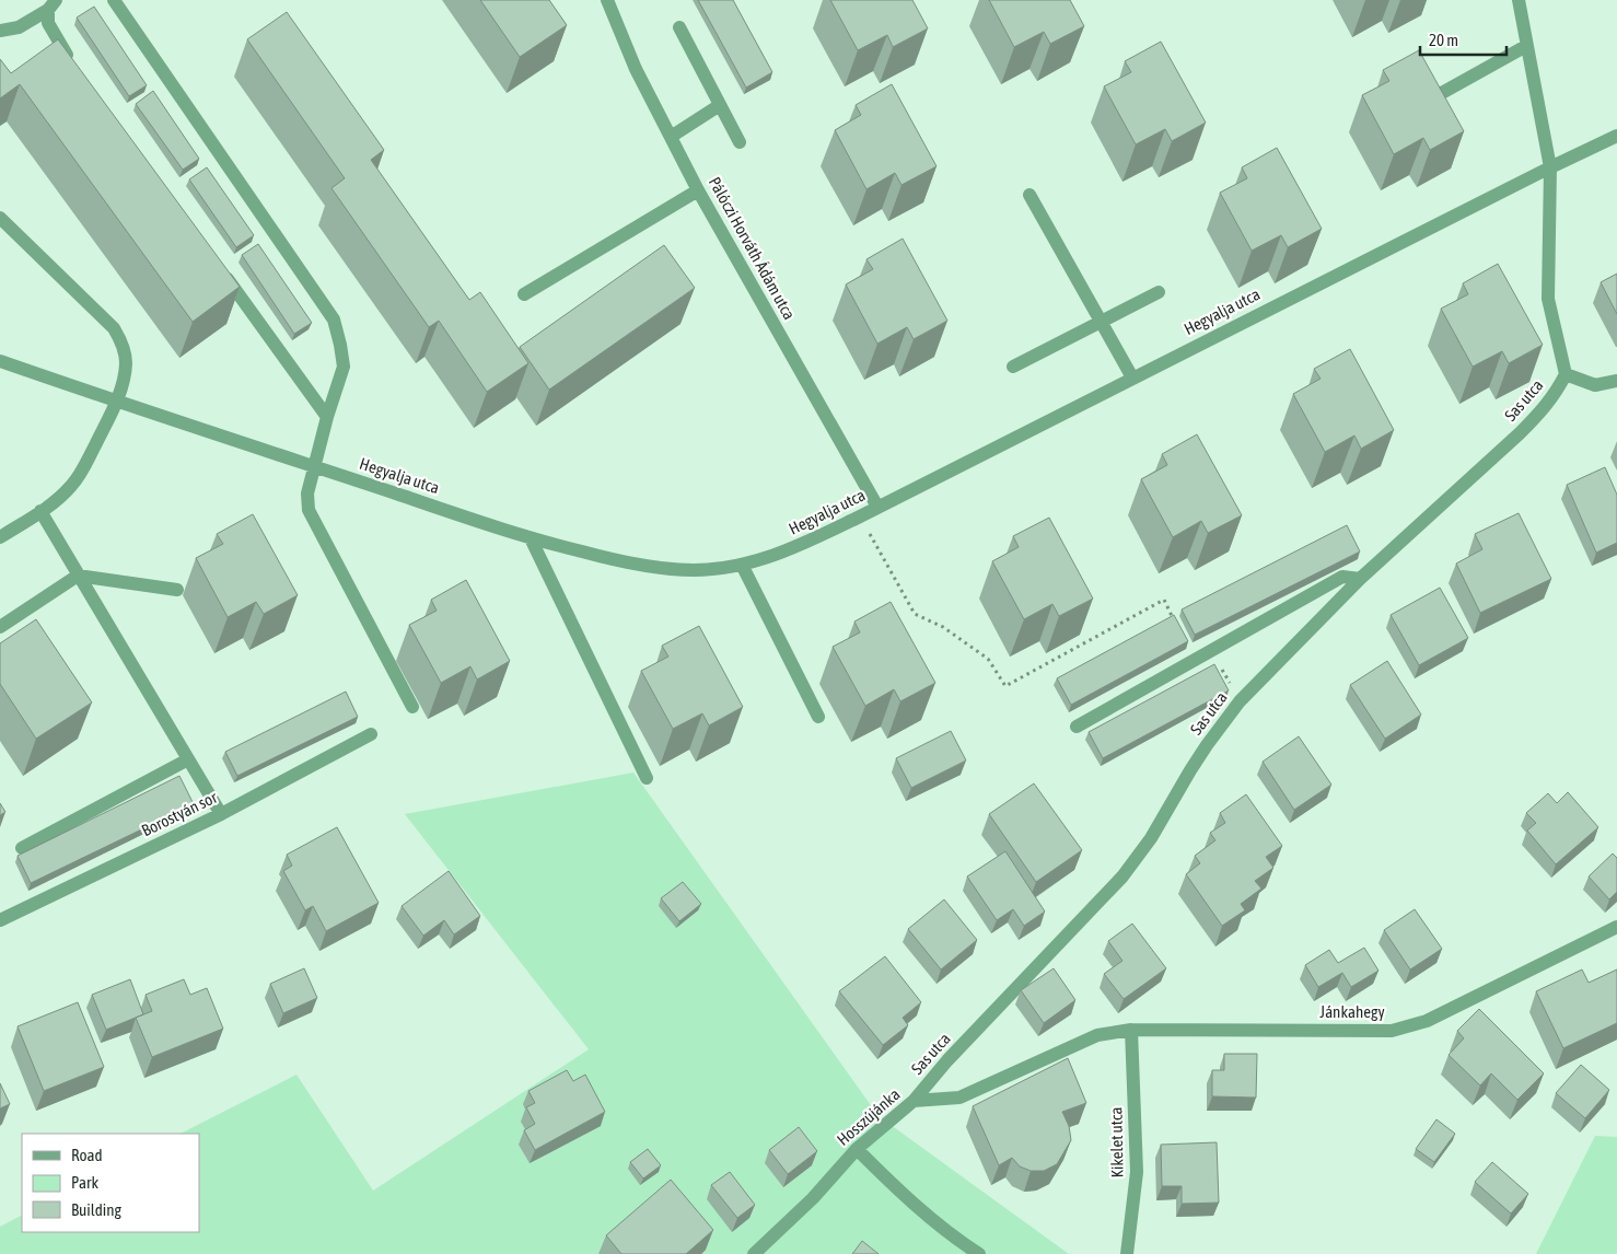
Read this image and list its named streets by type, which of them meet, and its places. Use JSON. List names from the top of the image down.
{
  "streets": {
    "street": [
      "Pálóczi Horváth Ádám utca",
      "Hegyalja utca",
      "Sas utca",
      "Borostyán sor",
      "Jánkahegy",
      "Hosszújánka",
      "Kikelet utca"
    ]
  },
  "crossings": [
    ["Pálóczi Horváth Ádám utca", "Hegyalja utca"],
    ["Hegyalja utca", "Sas utca"],
    ["Sas utca", "Hosszújánka"],
    ["Jánkahegy", "Hosszújánka"],
    ["Jánkahegy", "Kikelet utca"],
    ["Hosszújánka", "Kikelet utca"]
  ],
  "legend": ["Road", "Park", "Building"],
  "scale_bar": "20 m"
}
